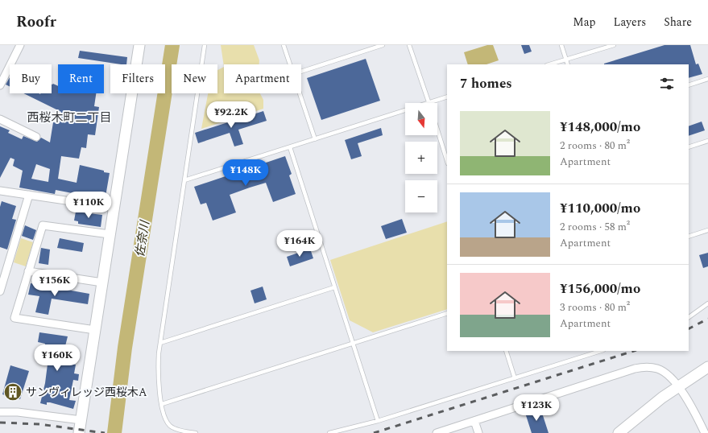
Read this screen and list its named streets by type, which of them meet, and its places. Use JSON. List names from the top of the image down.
{
  "districts": ["西桜木町二丁目"],
  "water": ["佐奈川"],
  "places": {
    "building": ["サンヴィレッジ西桜木A"]
  },
  "north": "bottom",
  "page": {
    "header": "Roofr",
    "nav": ["Map", "Layers", "Share"],
    "chip": [
      "Buy",
      "Rent",
      "Filters",
      "New",
      "Apartment"
    ],
    "heading": "7 homes",
    "price": [
      "¥92.2K",
      "¥148K",
      "¥110K",
      "¥164K",
      "¥156K",
      "¥160K",
      "¥123K"
    ],
    "map_buttons": ["+", "−"],
    "list": [
      {
        "name": "¥148,000/mo",
        "note": "2 rooms · 80 m² · Apartment"
      },
      {
        "name": "¥110,000/mo",
        "note": "2 rooms · 58 m² · Apartment"
      },
      {
        "name": "¥156,000/mo",
        "note": "3 rooms · 80 m² · Apartment"
      }
    ]
  }
}
